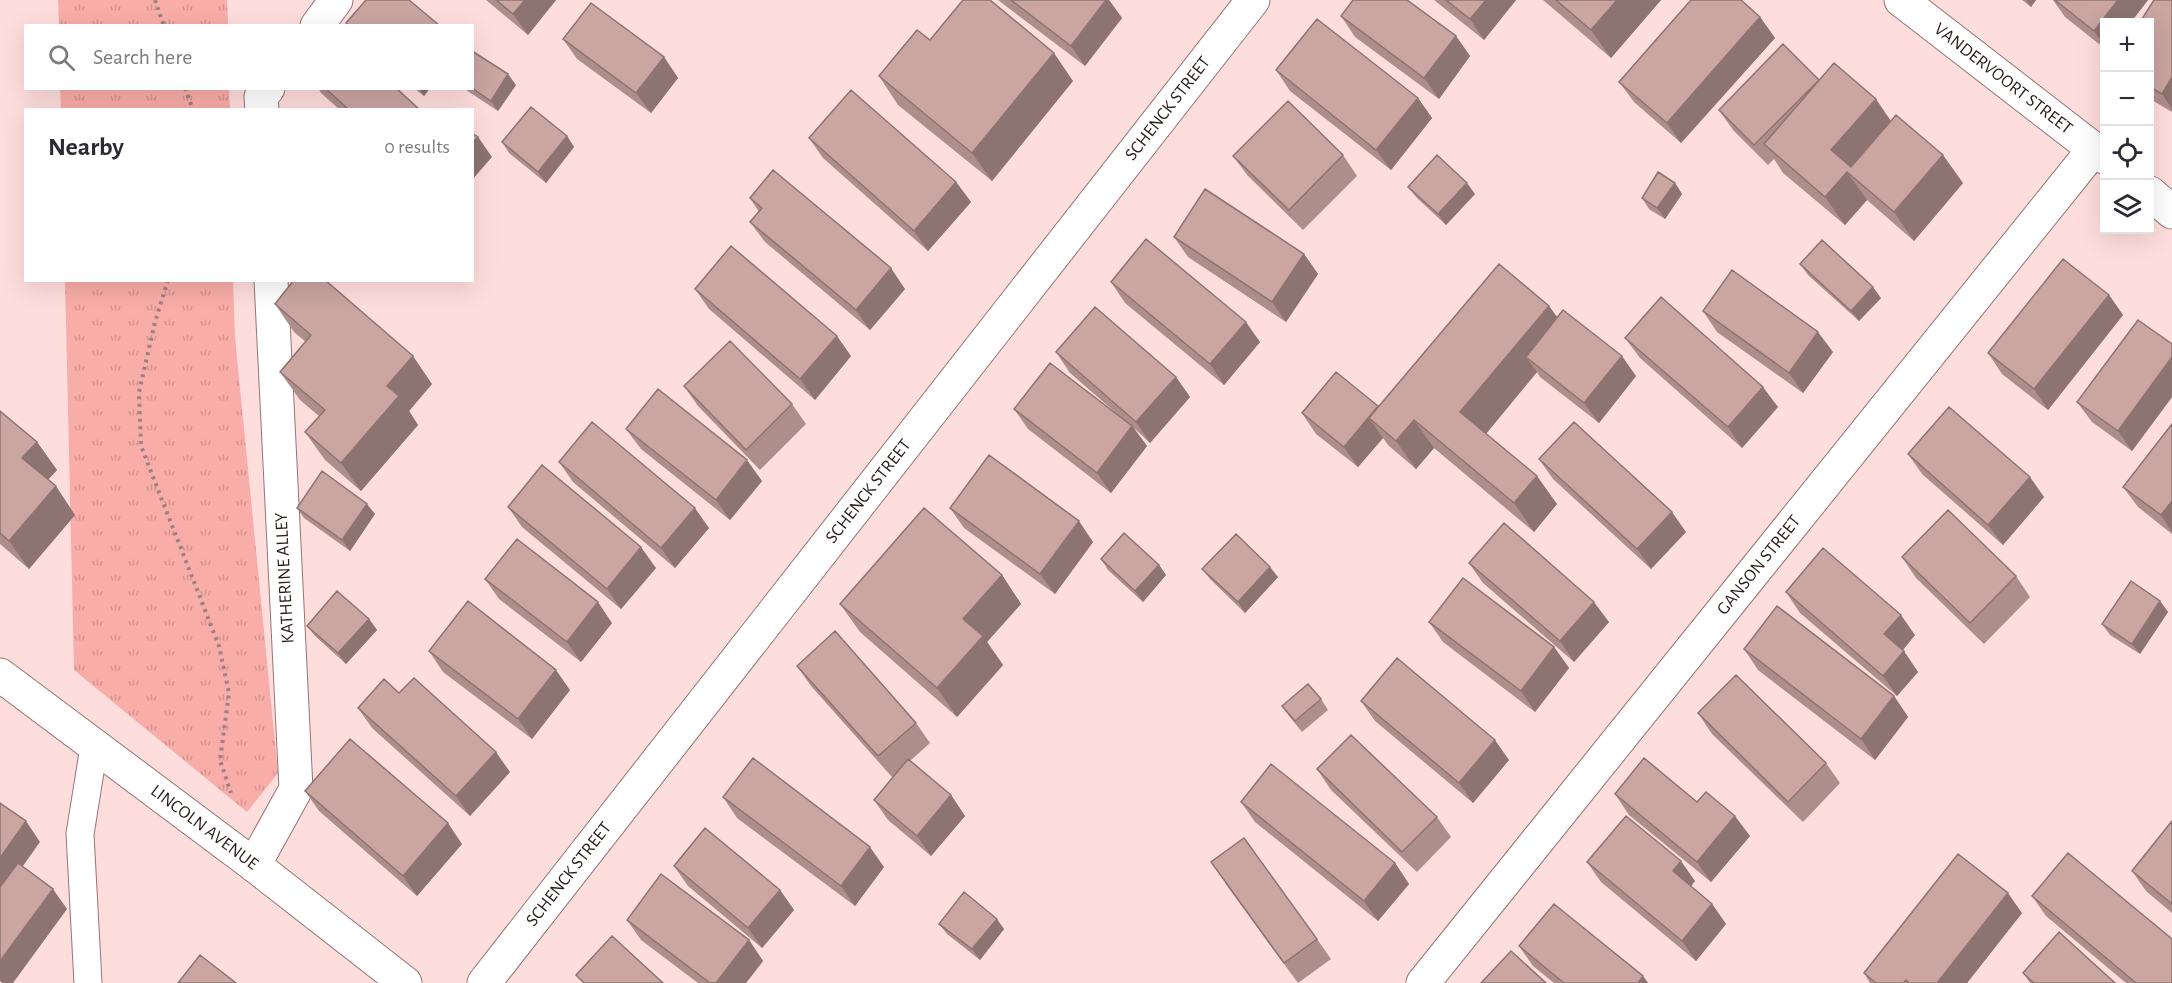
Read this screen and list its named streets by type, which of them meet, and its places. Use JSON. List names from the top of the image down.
{
  "streets": {
    "street": [
      "VANDERVOORT STREET",
      "SCHENCK STREET",
      "GANSON STREET",
      "KATHERINE ALLEY",
      "LINCOLN AVENUE"
    ]
  },
  "crossings": [
    ["VANDERVOORT STREET", "GANSON STREET"],
    ["KATHERINE ALLEY", "LINCOLN AVENUE"]
  ],
  "page": {
    "map_buttons": ["+", "−"],
    "search": "Search here",
    "heading": ["Nearby", "0 results"]
  }
}
